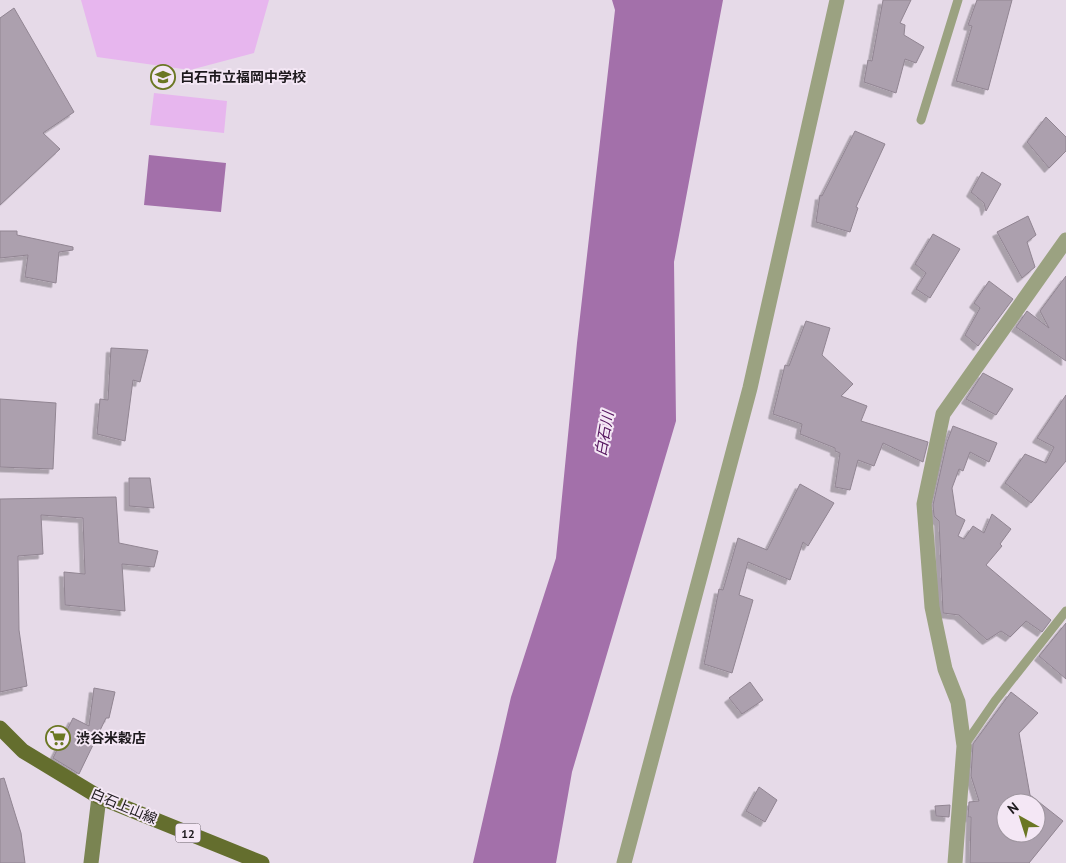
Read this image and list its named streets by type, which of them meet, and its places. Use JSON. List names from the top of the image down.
{
  "streets": {
    "main road": ["白石上山線", "12"]
  },
  "water": ["白石川"],
  "places": {
    "school or university": ["白石市立福岡中学校"],
    "supermarket": ["渋谷米穀店"]
  },
  "north": "top left"
}
